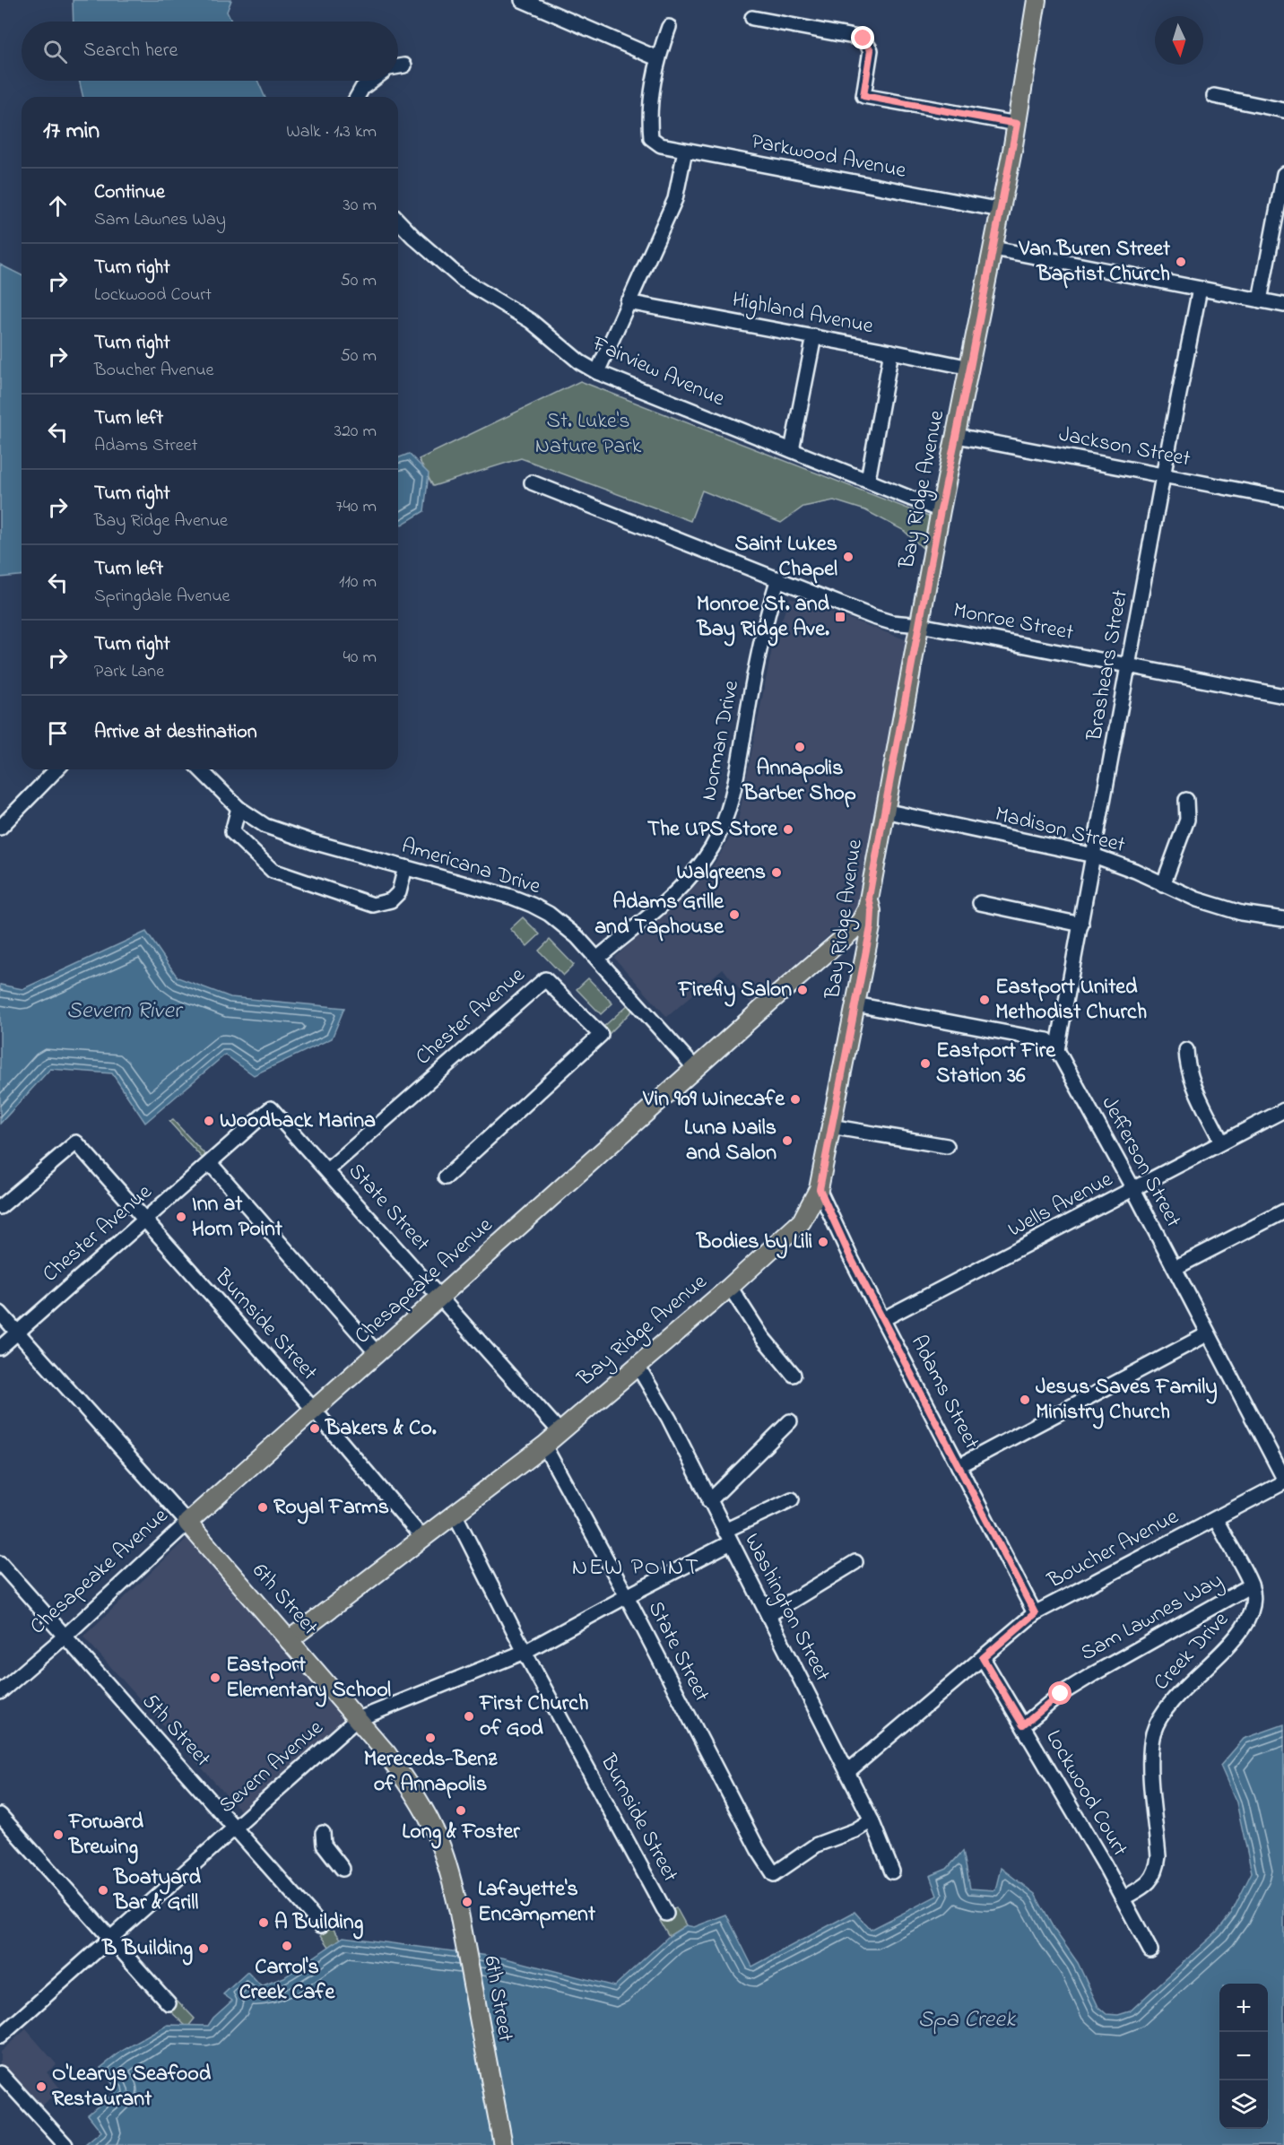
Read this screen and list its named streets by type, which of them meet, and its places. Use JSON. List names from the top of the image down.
{
  "streets": {
    "main road": ["Bay Ridge Avenue", "Chesapeake Avenue", "6th Street"],
    "street": [
      "Parkwood Avenue",
      "Highland Avenue",
      "Fairview Avenue",
      "Jackson Street",
      "Monroe Street",
      "Brashears Street",
      "Norman Drive",
      "Madison Street",
      "Americana Drive",
      "Chester Avenue",
      "Jefferson Street",
      "Wells Avenue",
      "State Street",
      "Burnside Street",
      "Adams Street",
      "Boucher Avenue",
      "Washington Street",
      "Sam Lawnes Way",
      "Creek Drive",
      "5th Street",
      "Severn Avenue",
      "Lockwood Court"
    ]
  },
  "crossings": [
    ["Parkwood Avenue", "Bay Ridge Avenue"],
    ["Highland Avenue", "Bay Ridge Avenue"],
    ["Fairview Avenue", "Bay Ridge Avenue"],
    ["Jackson Street", "Bay Ridge Avenue"],
    ["Jackson Street", "Brashears Street"],
    ["Bay Ridge Avenue", "Monroe Street"],
    ["Bay Ridge Avenue", "Madison Street"],
    ["Bay Ridge Avenue", "State Street"],
    ["Bay Ridge Avenue", "Chesapeake Avenue"],
    ["Bay Ridge Avenue", "Burnside Street"],
    ["Bay Ridge Avenue", "Adams Street"],
    ["Bay Ridge Avenue", "6th Street"],
    ["Bay Ridge Avenue", "Washington Street"],
    ["Monroe Street", "Brashears Street"],
    ["Monroe Street", "Norman Drive"],
    ["Brashears Street", "Madison Street"],
    ["Brashears Street", "Jefferson Street"],
    ["Norman Drive", "Americana Drive"],
    ["Americana Drive", "Chesapeake Avenue"],
    ["Chester Avenue", "State Street"],
    ["Chester Avenue", "Burnside Street"],
    ["Chester Avenue", "6th Street"],
    ["Jefferson Street", "Wells Avenue"],
    ["Jefferson Street", "Boucher Avenue"],
    ["Wells Avenue", "Adams Street"],
    ["State Street", "Chesapeake Avenue"],
    ["State Street", "Washington Street"],
    ["State Street", "Severn Avenue"],
    ["Chesapeake Avenue", "Burnside Street"],
    ["Chesapeake Avenue", "6th Street"],
    ["Chesapeake Avenue", "5th Street"],
    ["Burnside Street", "Severn Avenue"],
    ["Adams Street", "Boucher Avenue"],
    ["Boucher Avenue", "Washington Street"],
    ["Boucher Avenue", "Creek Drive"],
    ["Boucher Avenue", "Lockwood Court"],
    ["6th Street", "Severn Avenue"],
    ["Washington Street", "Severn Avenue"],
    ["Sam Lawnes Way", "Creek Drive"],
    ["Sam Lawnes Way", "Lockwood Court"],
    ["Creek Drive", "Lockwood Court"],
    ["5th Street", "Severn Avenue"]
  ],
  "districts": ["NEW POINT"],
  "water": ["Severn River", "Spa Creek"],
  "parks": ["St. Luke's Nature Park"],
  "places": {
    "other": [
      "Van Buren Street Baptist Church",
      "Saint Lukes Chapel",
      "Annapolis Barber Shop",
      "The UPS Store",
      "Walgreens",
      "Adams Grille and Taphouse",
      "Firefly Salon",
      "Eastport United Methodist Church",
      "Eastport Fire Station 36",
      "Vin 909 Winecafe",
      "Woodback Marina",
      "Luna Nails and Salon",
      "Inn at Horn Point",
      "Bodies by Lili",
      "Jesus Saves Family Ministry Church",
      "Bakers & Co.",
      "Royal Farms",
      "Eastport Elementary School",
      "First Church of God",
      "Mereceds-Benz of Annapolis",
      "Long & Foster",
      "Forward Brewing",
      "Boatyard Bar & Grill",
      "Lafayette's Encampment",
      "A Building",
      "Carrol's Creek Cafe",
      "B Building",
      "O'Learys Seafood Restaurant"
    ],
    "transit": ["Monroe St. and Bay Ridge Ave."]
  },
  "north": "bottom",
  "page": {
    "search": "Search here",
    "heading": ["17 min", "Walk · 1.3 km"],
    "list": [
      ["Continue", "Sam Lawnes Way", "30 m"],
      ["Turn right", "Lockwood Court", "50 m"],
      ["Turn right", "Boucher Avenue", "50 m"],
      ["Turn left", "Adams Street", "320 m"],
      ["Turn right", "Bay Ridge Avenue", "740 m"],
      ["Turn left", "Springdale Avenue", "110 m"],
      ["Turn right", "Park Lane", "40 m"],
      "Arrive at destination"
    ],
    "map_buttons": ["+", "−"]
  }
}
